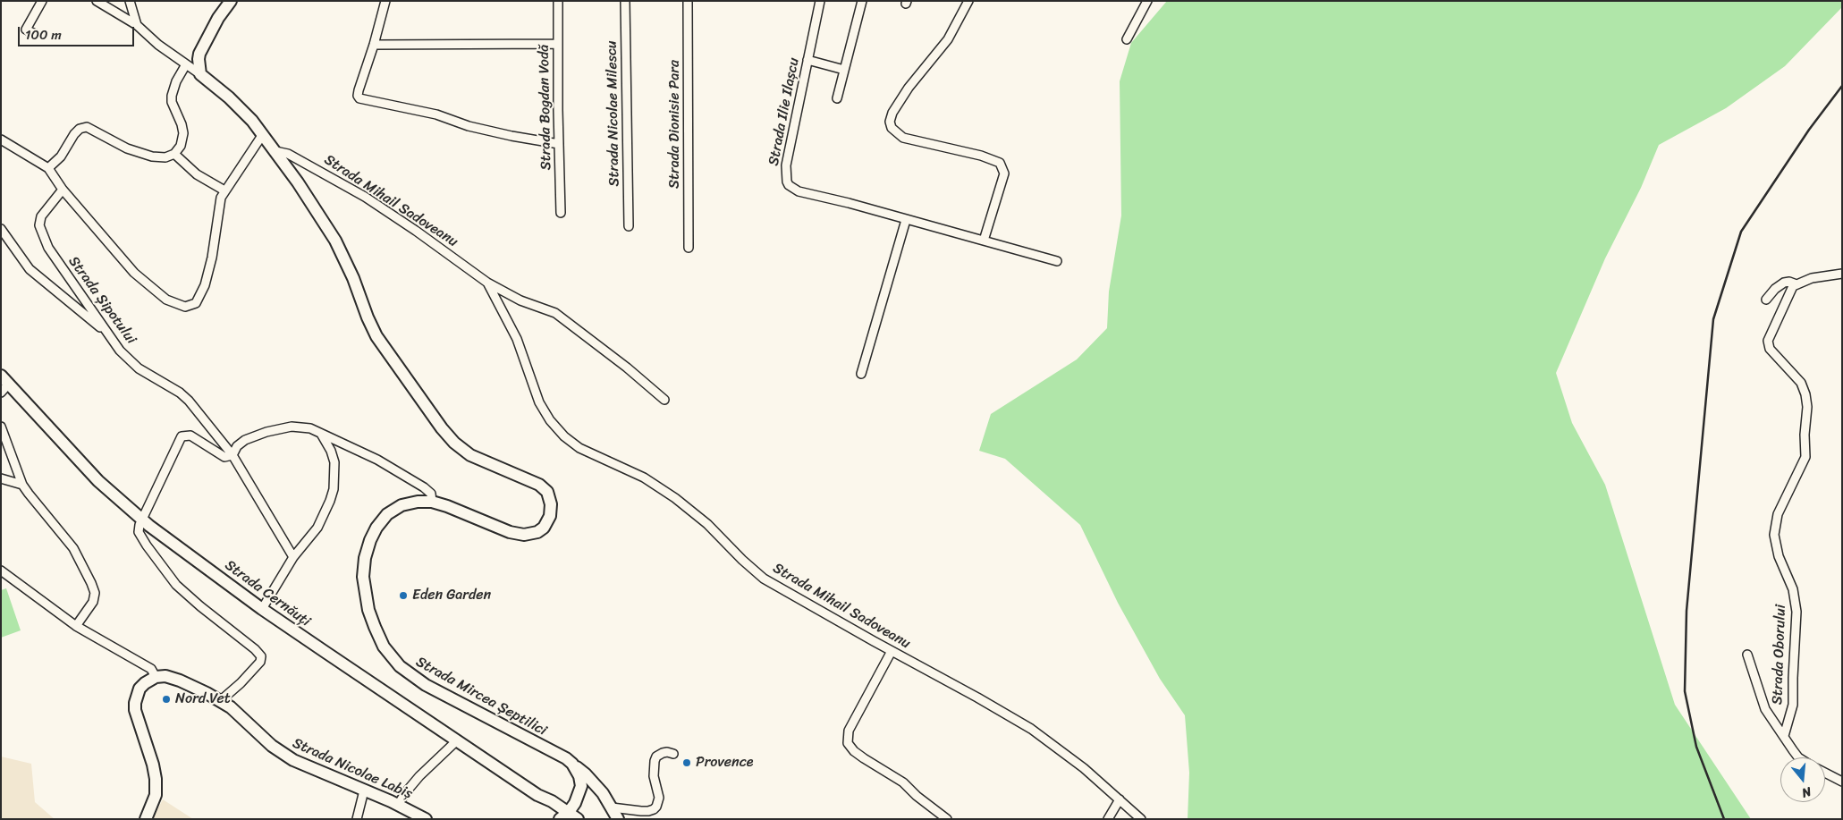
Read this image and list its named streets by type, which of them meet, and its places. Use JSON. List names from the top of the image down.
{
  "streets": {
    "street": [
      "Strada Bogdan Vodă",
      "Strada Ilie Ilașcu",
      "Strada Nicolae Milescu",
      "Strada Dionisie Para",
      "Strada Mihail Sadoveanu",
      "Strada Șipotului",
      "Strada Cernăuți",
      "Strada Oborului",
      "Strada Mircea Șeptilici",
      "Strada Nicolae Labiș"
    ]
  },
  "crossings": [
    ["Strada Mihail Sadoveanu", "Strada Mircea Șeptilici"],
    ["Strada Cernăuți", "Strada Mircea Șeptilici"]
  ],
  "places": ["Eden Garden", "Nord Vet", "Provence"],
  "scale_bar": "100 m",
  "north": "bottom"
}
